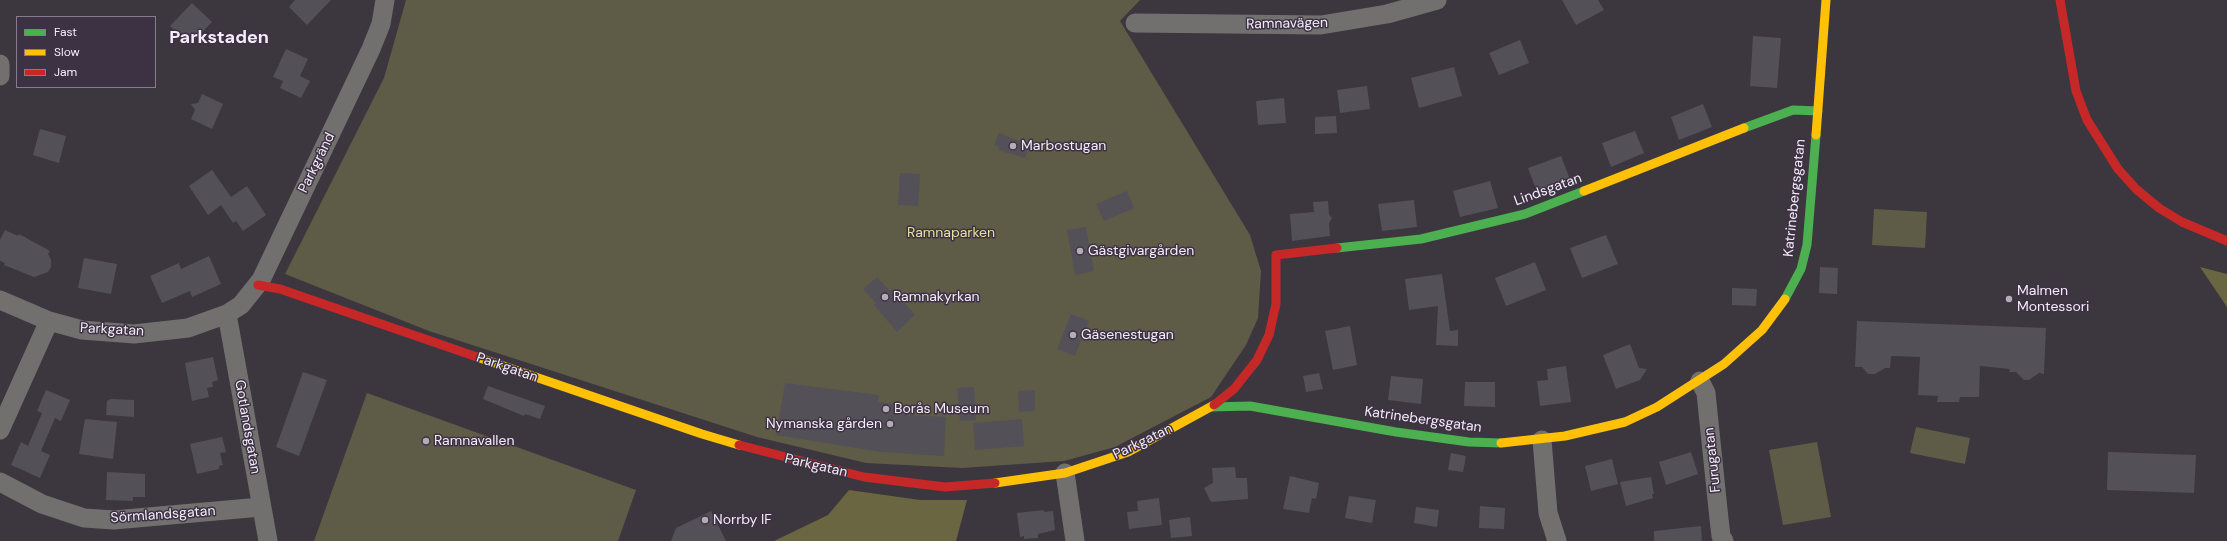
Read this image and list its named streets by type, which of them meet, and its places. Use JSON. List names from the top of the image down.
{
  "streets": {
    "main road": ["Lindsgatan", "Katrinebergsgatan", "Parkgatan"],
    "street": [
      "Ramnavägen",
      "Parkgränd",
      "Gotlandsgatan",
      "Furugatan",
      "Sörmlandsgatan"
    ]
  },
  "crossings": [
    ["Parkgränd", "Parkgatan"],
    ["Parkgränd", "Gotlandsgatan"],
    ["Lindsgatan", "Katrinebergsgatan"],
    ["Lindsgatan", "Parkgatan"],
    ["Katrinebergsgatan", "Parkgatan"],
    ["Katrinebergsgatan", "Furugatan"],
    ["Parkgatan", "Gotlandsgatan"],
    ["Gotlandsgatan", "Sörmlandsgatan"]
  ],
  "districts": ["Parkstaden"],
  "parks": ["Ramnaparken"],
  "places": [
    "Marbostugan",
    "Gästgivargården",
    "Ramnakyrkan",
    "Malmen Montessori",
    "Gäsenestugan",
    "Borås Museum",
    "Nymanska gården",
    "Ramnavallen",
    "Norrby IF"
  ],
  "legend": ["Fast", "Slow", "Jam"]
}
